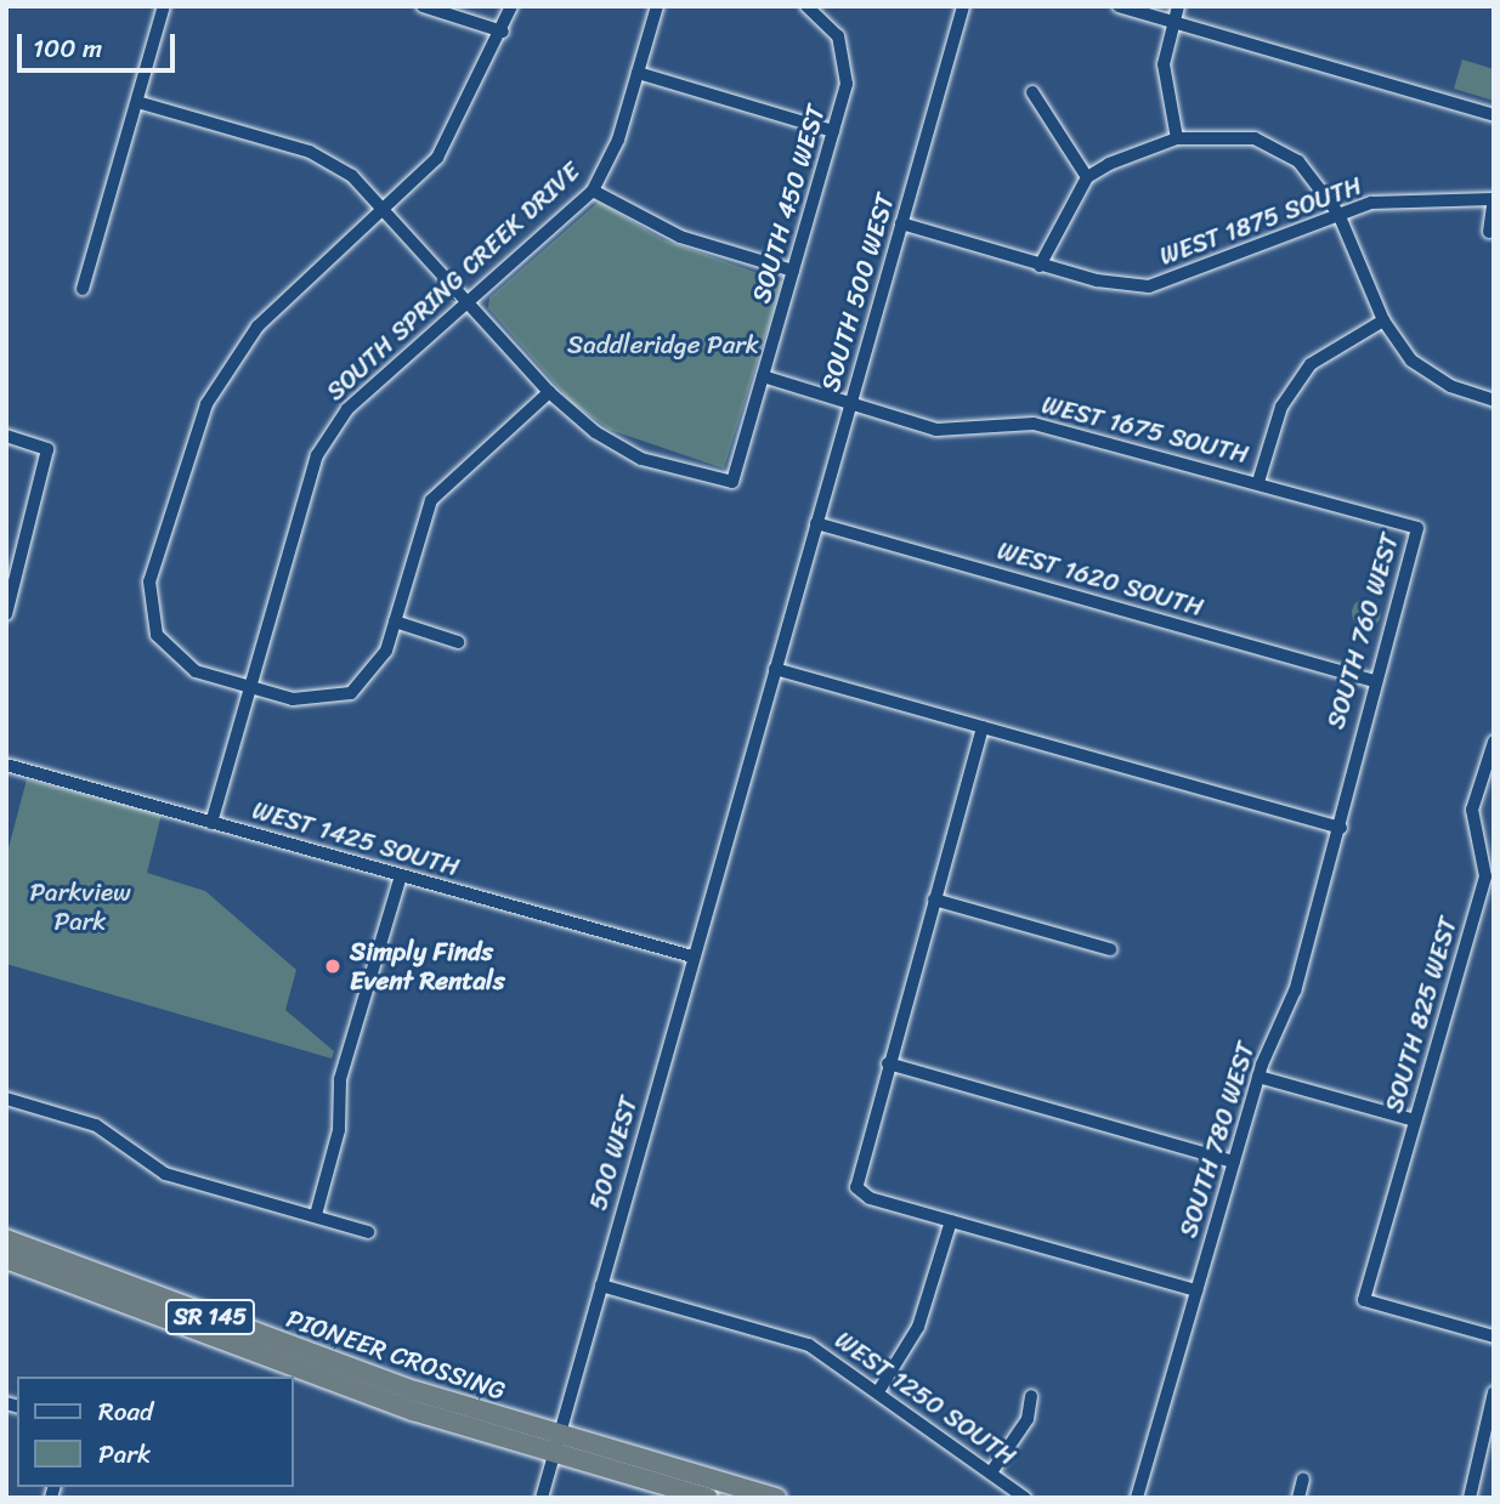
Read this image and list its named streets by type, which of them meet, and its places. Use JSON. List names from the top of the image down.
{
  "streets": {
    "highway": ["SR 145", "PIONEER CROSSING"],
    "street": [
      "SOUTH 450 WEST",
      "WEST 1875 SOUTH",
      "SOUTH SPRING CREEK DRIVE",
      "SOUTH 500 WEST",
      "WEST 1675 SOUTH",
      "WEST 1620 SOUTH",
      "SOUTH 760 WEST",
      "WEST 1425 SOUTH",
      "SOUTH 825 WEST",
      "SOUTH 780 WEST",
      "500 WEST",
      "WEST 1250 SOUTH"
    ]
  },
  "crossings": [
    ["SOUTH 450 WEST", "WEST 1675 SOUTH"],
    ["WEST 1875 SOUTH", "SOUTH 500 WEST"],
    ["SOUTH SPRING CREEK DRIVE", "WEST 1425 SOUTH"],
    ["SOUTH 500 WEST", "WEST 1675 SOUTH"],
    ["SOUTH 500 WEST", "WEST 1620 SOUTH"],
    ["SOUTH 500 WEST", "500 WEST"],
    ["WEST 1675 SOUTH", "SOUTH 760 WEST"],
    ["WEST 1620 SOUTH", "SOUTH 760 WEST"],
    ["SOUTH 760 WEST", "SOUTH 780 WEST"],
    ["WEST 1425 SOUTH", "500 WEST"],
    ["500 WEST", "PIONEER CROSSING"],
    ["500 WEST", "WEST 1250 SOUTH"]
  ],
  "parks": ["Saddleridge Park", "Parkview Park"],
  "places": ["Simply Finds Event Rentals"],
  "legend": ["Road", "Park"],
  "scale_bar": "100 m"
}
